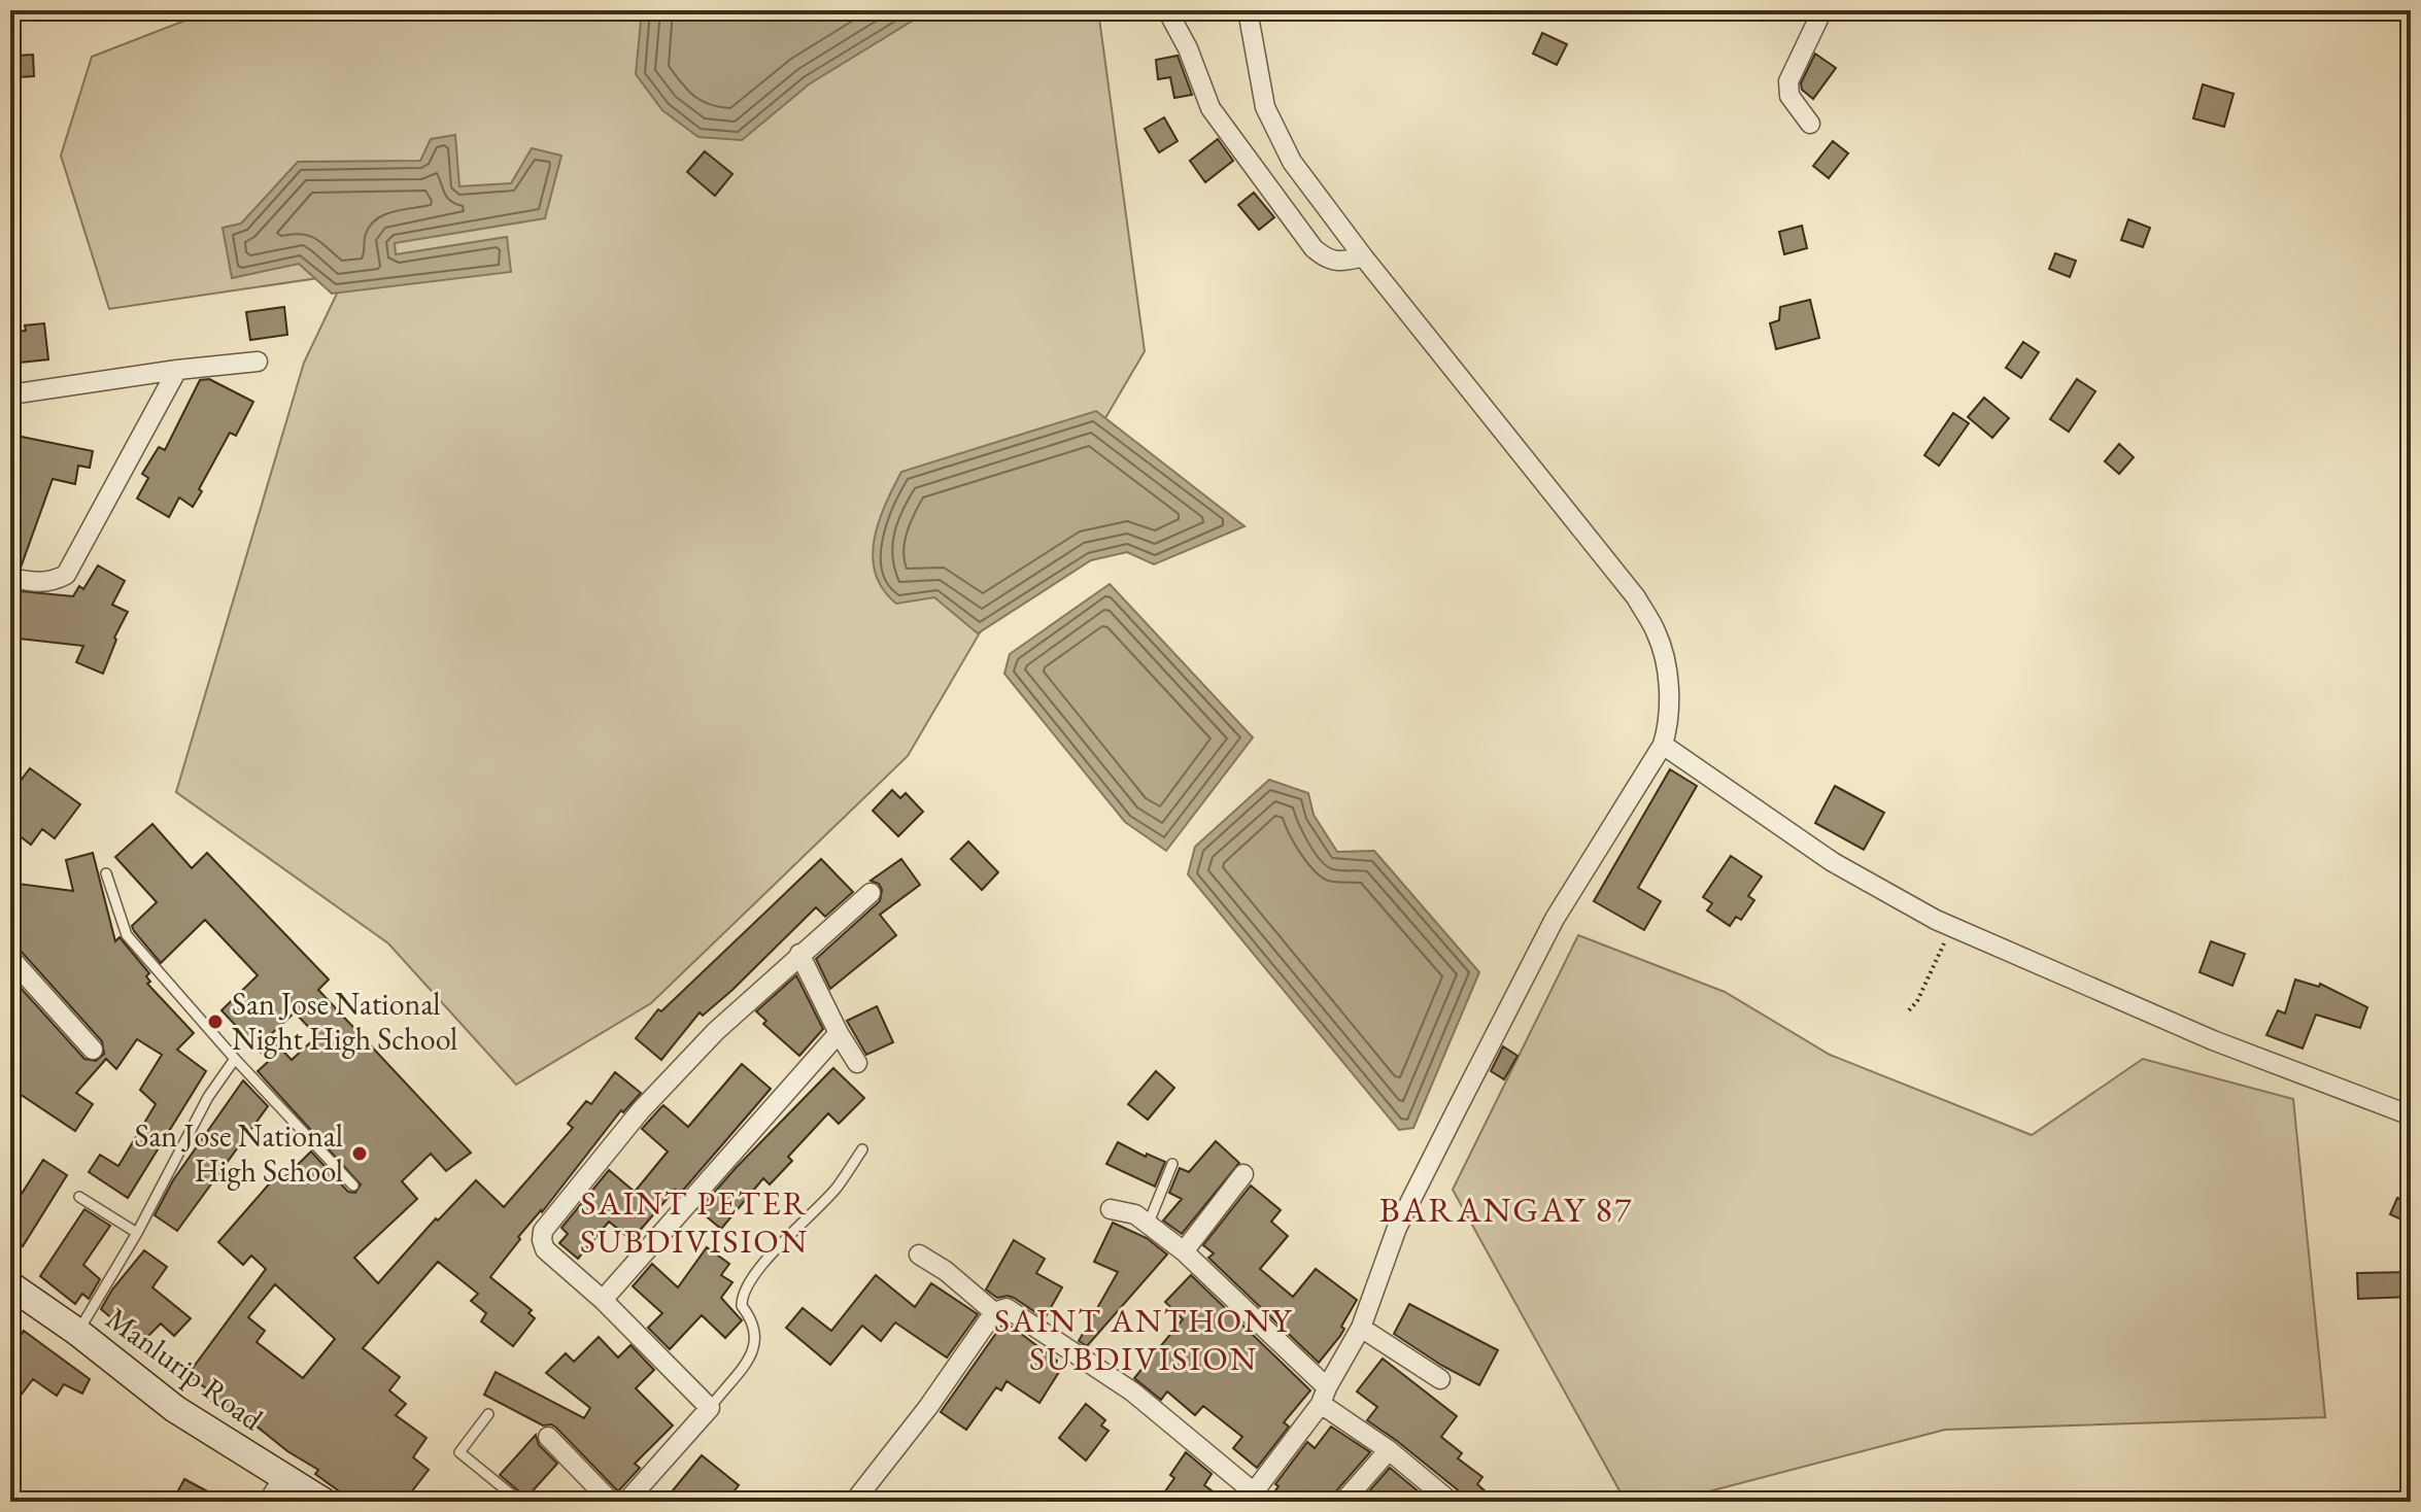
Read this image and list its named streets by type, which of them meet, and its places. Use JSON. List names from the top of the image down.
{
  "streets": {
    "main road": ["Manlurip Road"]
  },
  "districts": ["SAINT PETER SUBDIVISION", "BARANGAY 87", "SAINT ANTHONY SUBDIVISION"],
  "places": ["San Jose National Night High School", "San Jose National High School"]
}
